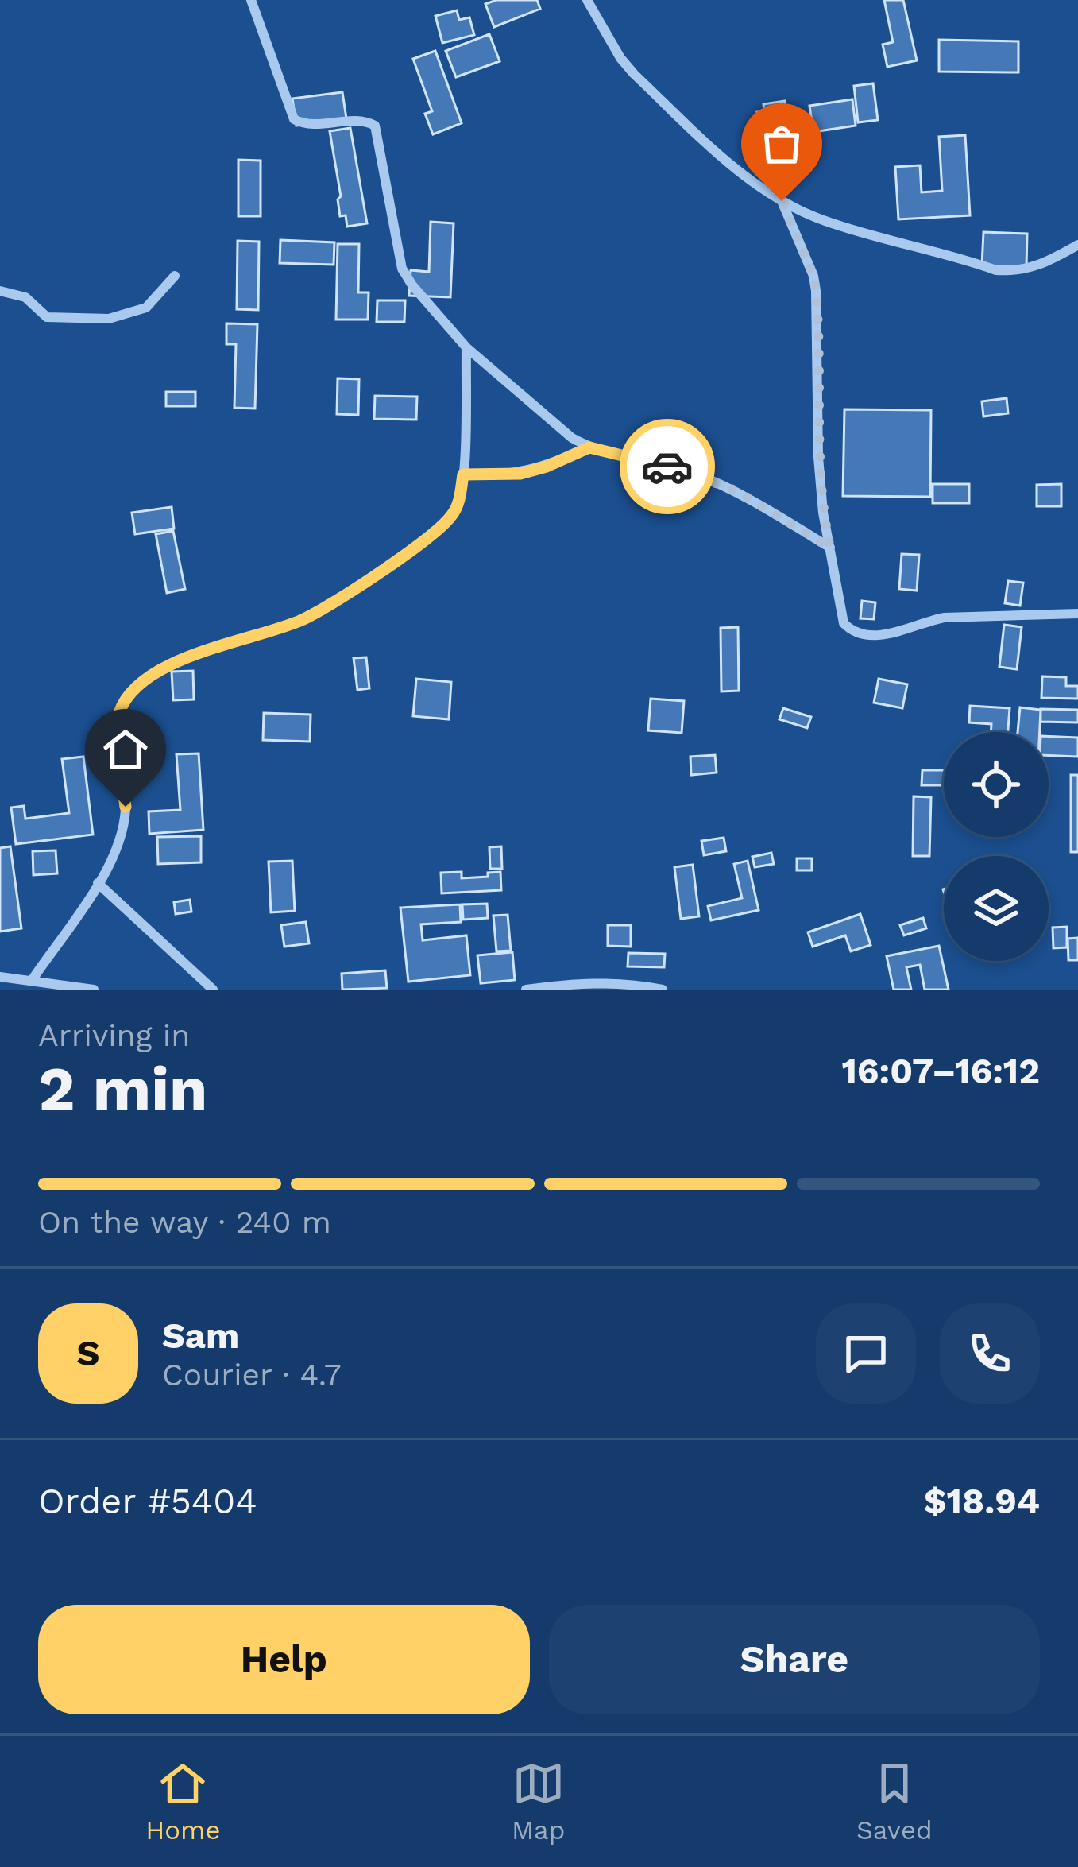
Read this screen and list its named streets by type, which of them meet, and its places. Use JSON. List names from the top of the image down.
{
  "page": {
    "heading": ["2 min", "Arriving in", "16:07–16:12"],
    "panel": [
      "Sam",
      "Courier · 4.7",
      "Order #5404",
      "$18.94"
    ],
    "bar": "On the way · 240 m",
    "round": "S",
    "buttons": ["Help", "Share"],
    "tabs": ["Home", "Map", "Saved"]
  }
}
